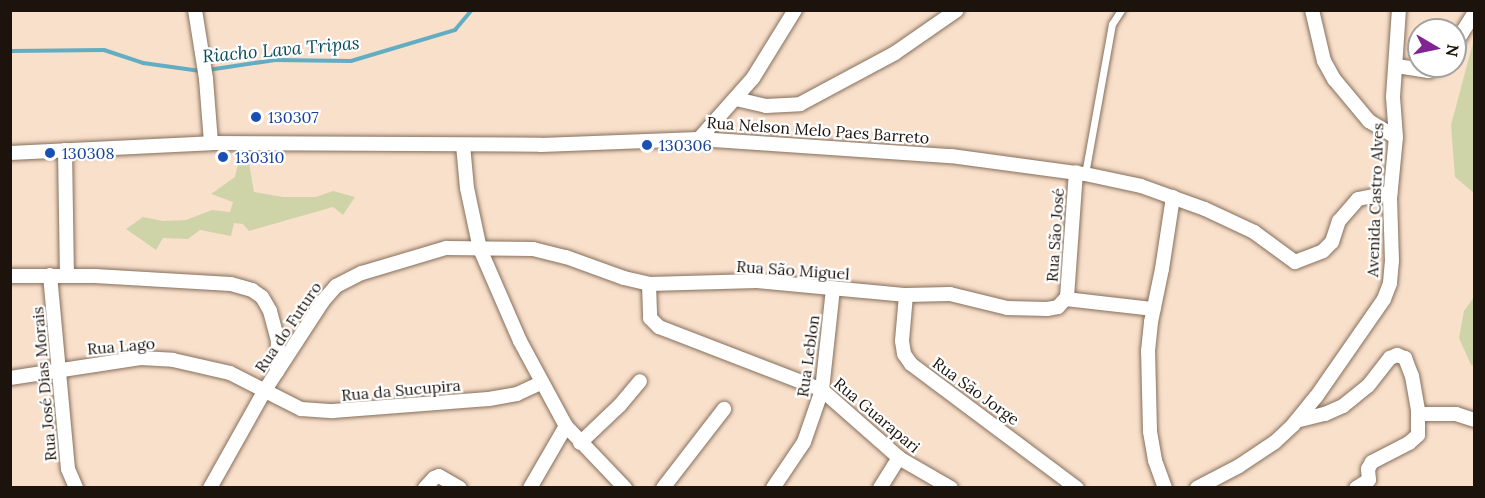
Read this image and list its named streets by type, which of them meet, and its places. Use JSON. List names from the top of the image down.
{
  "streets": {
    "street": [
      "Rua Nelson Melo Paes Barreto",
      "Avenida Castro Alves",
      "Rua São José",
      "Rua São Miguel",
      "Rua do Futuro",
      "Rua Lago",
      "Rua Leblon",
      "Rua José Dias Morais",
      "Rua da Sucupira",
      "Rua São Jorge",
      "Rua Guarapari"
    ]
  },
  "crossings": [
    ["Rua Nelson Melo Paes Barreto", "Avenida Castro Alves"],
    ["Rua Nelson Melo Paes Barreto", "Rua São José"],
    ["Rua São José", "Rua São Miguel"],
    ["Rua São Miguel", "Rua do Futuro"],
    ["Rua São Miguel", "Rua Leblon"],
    ["Rua São Miguel", "Rua São Jorge"],
    ["Rua São Miguel", "Rua Guarapari"],
    ["Rua do Futuro", "Rua Lago"],
    ["Rua do Futuro", "Rua da Sucupira"],
    ["Rua Lago", "Rua José Dias Morais"],
    ["Rua Lago", "Rua da Sucupira"],
    ["Rua Leblon", "Rua Guarapari"]
  ],
  "water": ["Riacho Lava Tripas"],
  "places": [
    "130307",
    "130306",
    "130308",
    "130310"
  ],
  "north": "right"
}
